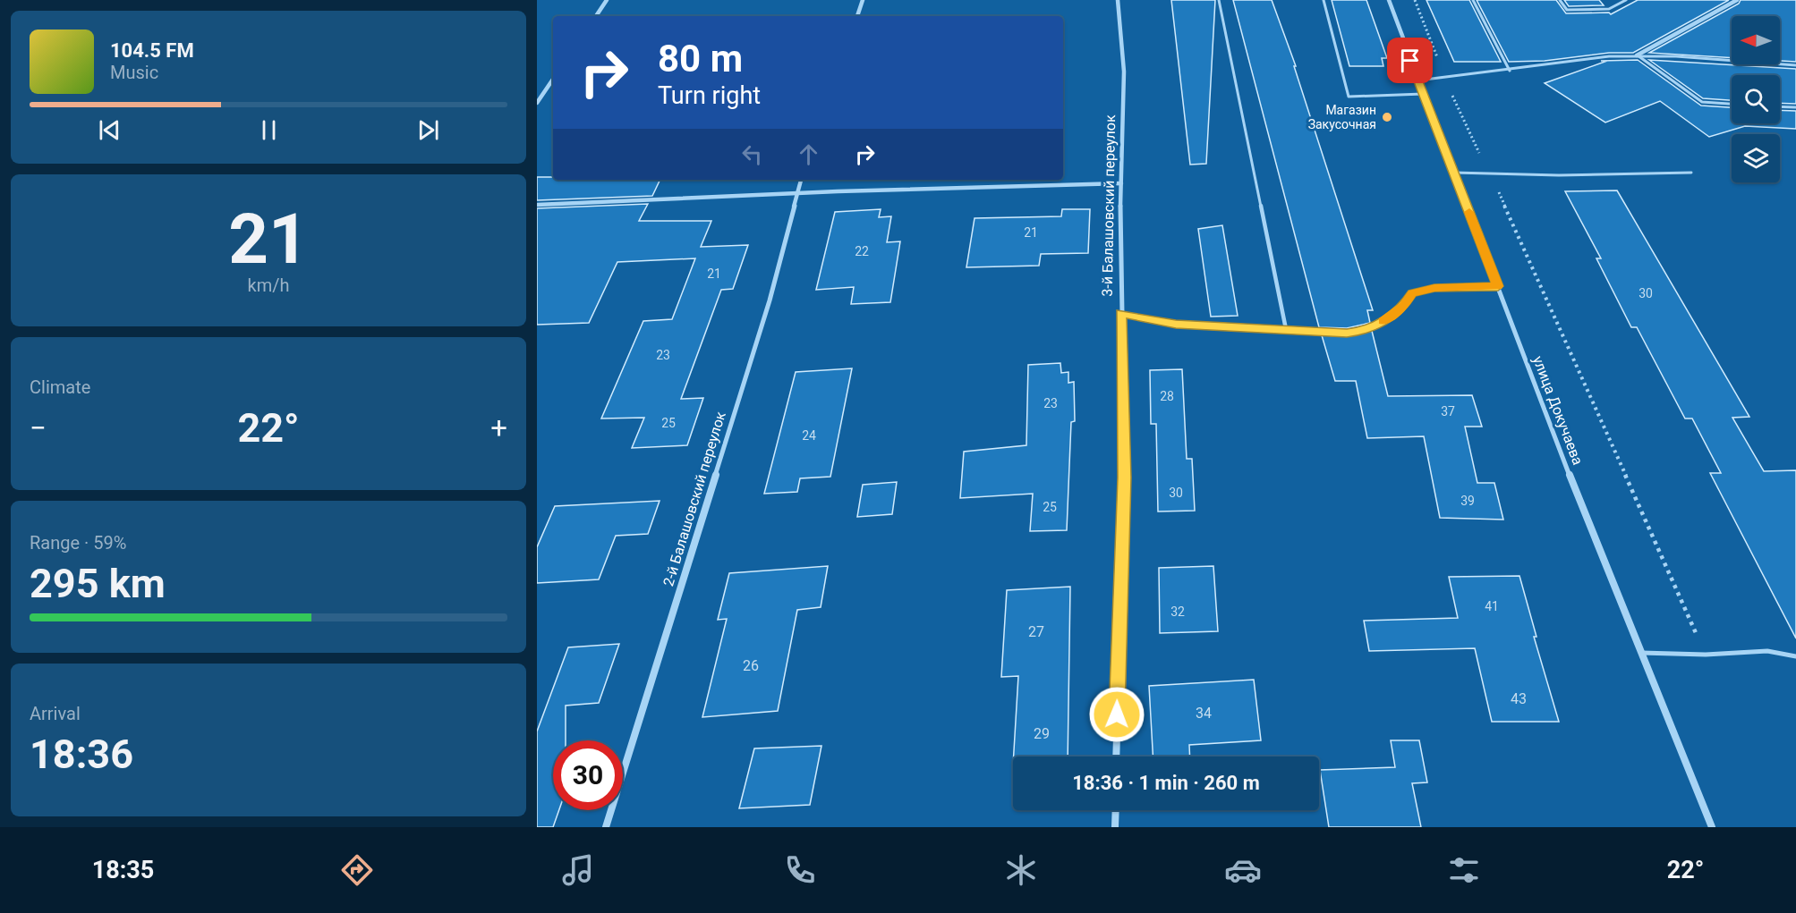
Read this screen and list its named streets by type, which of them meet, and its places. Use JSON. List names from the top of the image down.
{
  "streets": {
    "street": ["3-й Балашовский переулок", "улица Докучаева", "2-й Балашовский переулок"]
  },
  "places": ["Магазин Закусочная"],
  "house_numbers": [
    "21",
    "22",
    "21",
    "30",
    "23",
    "28",
    "23",
    "37",
    "25",
    "24",
    "30",
    "39",
    "25",
    "41",
    "32",
    "27",
    "26",
    "43",
    "34",
    "29"
  ],
  "north": "left",
  "page": {
    "turn": ["80 m", "Turn right"],
    "song": ["104.5 FM", "Music"],
    "tile": [
      ["21", "km/h"],
      "Climate",
      ["Range · 59%", "295 km"],
      ["Arrival", "18:36"]
    ],
    "heat": ["−", "22°", "+"],
    "limit": "30",
    "trip": "18:36 · 1 min · 260 m",
    "tabs": ["18:35", "22°"]
  }
}
